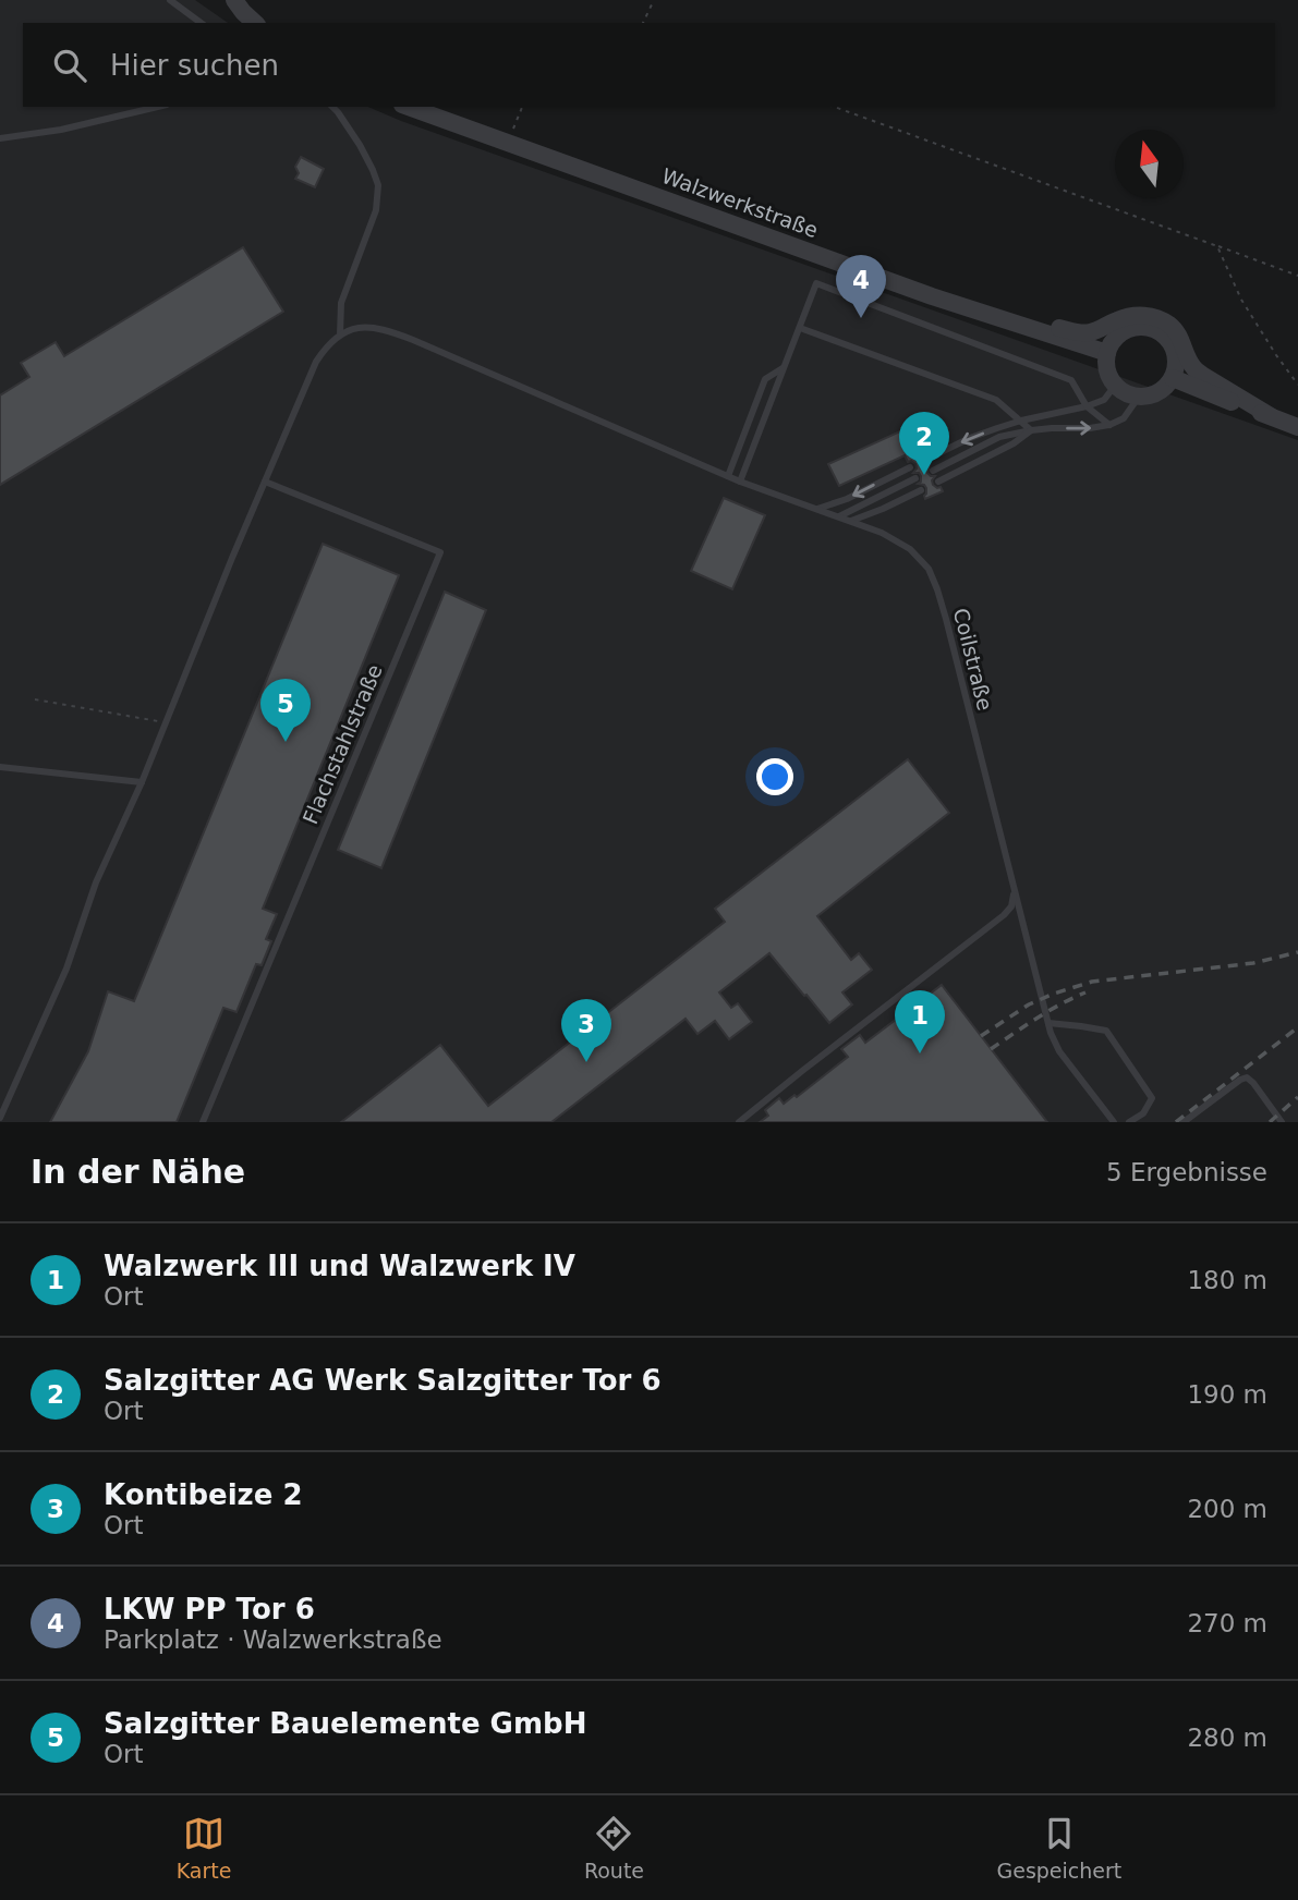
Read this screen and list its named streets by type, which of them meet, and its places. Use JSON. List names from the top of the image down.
{
  "streets": {
    "street": ["Walzwerkstraße"],
    "lane": ["Coilstraße", "Flachstahlstraße"]
  },
  "north": "top",
  "page": {
    "search": "Hier suchen",
    "pins": [
      "4",
      "2",
      "5",
      "1",
      "3"
    ],
    "heading": ["In der Nähe", "5 Ergebnisse"],
    "list": [
      {
        "mark": "1",
        "name": "Walzwerk III und Walzwerk IV",
        "note": "Ort",
        "value": "180 m"
      },
      {
        "mark": "2",
        "name": "Salzgitter AG Werk Salzgitter Tor 6",
        "note": "Ort",
        "value": "190 m"
      },
      {
        "mark": "3",
        "name": "Kontibeize 2",
        "note": "Ort",
        "value": "200 m"
      },
      {
        "mark": "4",
        "name": "LKW PP Tor 6",
        "note": "Parkplatz · Walzwerkstraße",
        "value": "270 m"
      },
      {
        "mark": "5",
        "name": "Salzgitter Bauelemente GmbH",
        "note": "Ort",
        "value": "280 m"
      }
    ],
    "nav": ["Karte", "Route", "Gespeichert"]
  }
}
